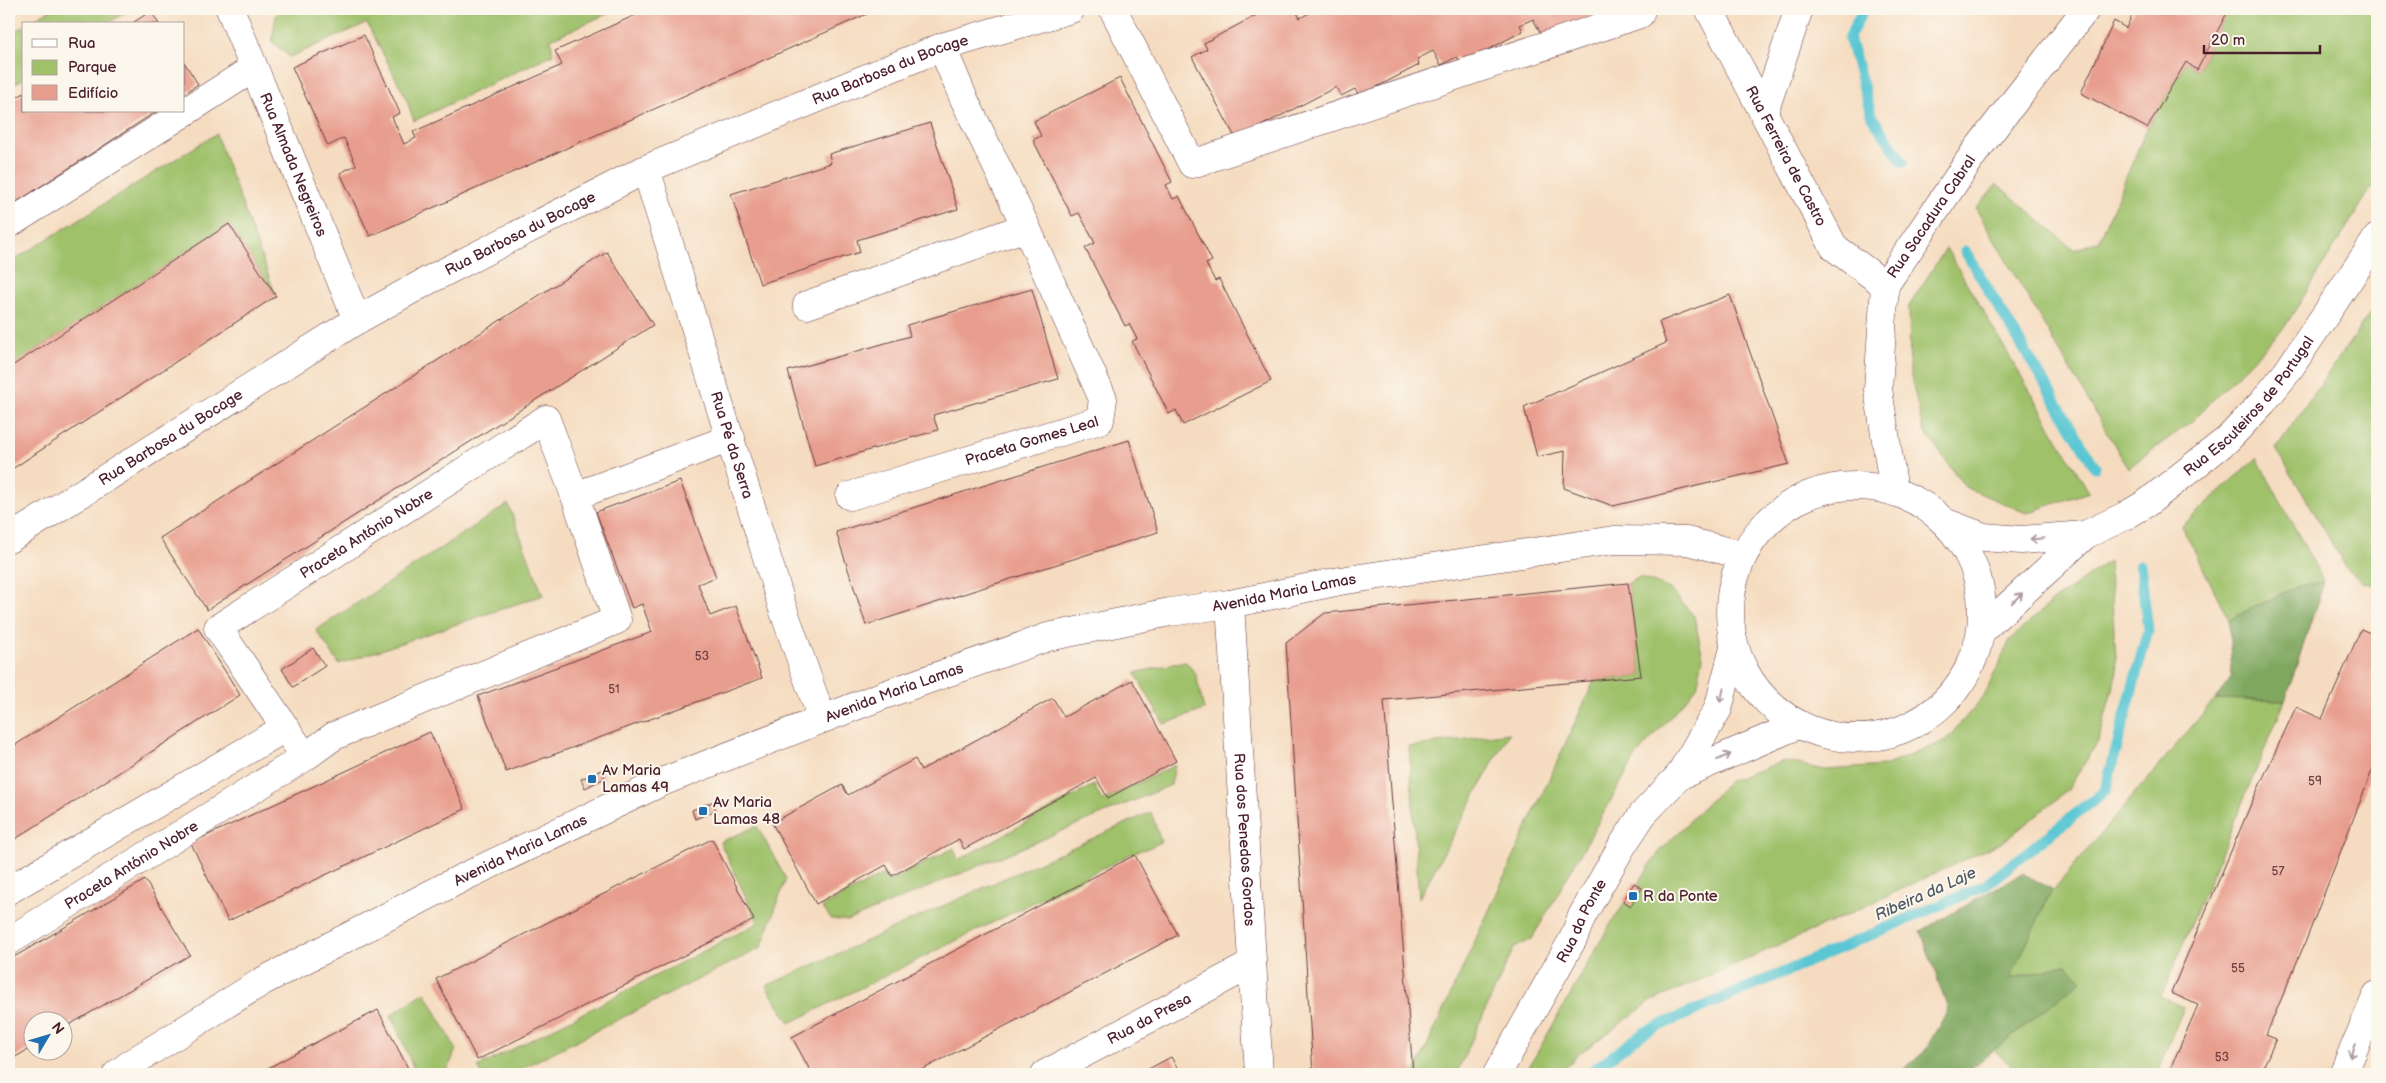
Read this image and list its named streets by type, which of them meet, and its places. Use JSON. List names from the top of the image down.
{
  "streets": {
    "street": [
      "Rua Barbosa du Bocage",
      "Rua Ferreira de Castro",
      "Rua Almada Negreiros",
      "Rua Sacadura Cabral",
      "Rua Escuteiros de Portugal",
      "Praceta Gomes Leal",
      "Rua Pé da Serra",
      "Praceta António Nobre",
      "Avenida Maria Lamas",
      "Rua dos Penedos Gordos",
      "Rua da Ponte",
      "Rua da Presa"
    ]
  },
  "crossings": [
    ["Rua Barbosa du Bocage", "Rua Almada Negreiros"],
    ["Rua Barbosa du Bocage", "Praceta Gomes Leal"],
    ["Rua Barbosa du Bocage", "Rua Pé da Serra"],
    ["Rua Ferreira de Castro", "Rua Sacadura Cabral"],
    ["Rua Pé da Serra", "Avenida Maria Lamas"],
    ["Avenida Maria Lamas", "Rua dos Penedos Gordos"],
    ["Rua dos Penedos Gordos", "Rua da Presa"]
  ],
  "water": ["Ribeira da Laje"],
  "places": {
    "transit": ["Av Maria Lamas 49", "Av Maria Lamas 48", "R da Ponte"]
  },
  "house_numbers": [
    "53",
    "51",
    "59",
    "57",
    "55",
    "53"
  ],
  "legend": ["Rua", "Parque", "Edifício"],
  "scale_bar": "20 m",
  "north": "top right"
}
